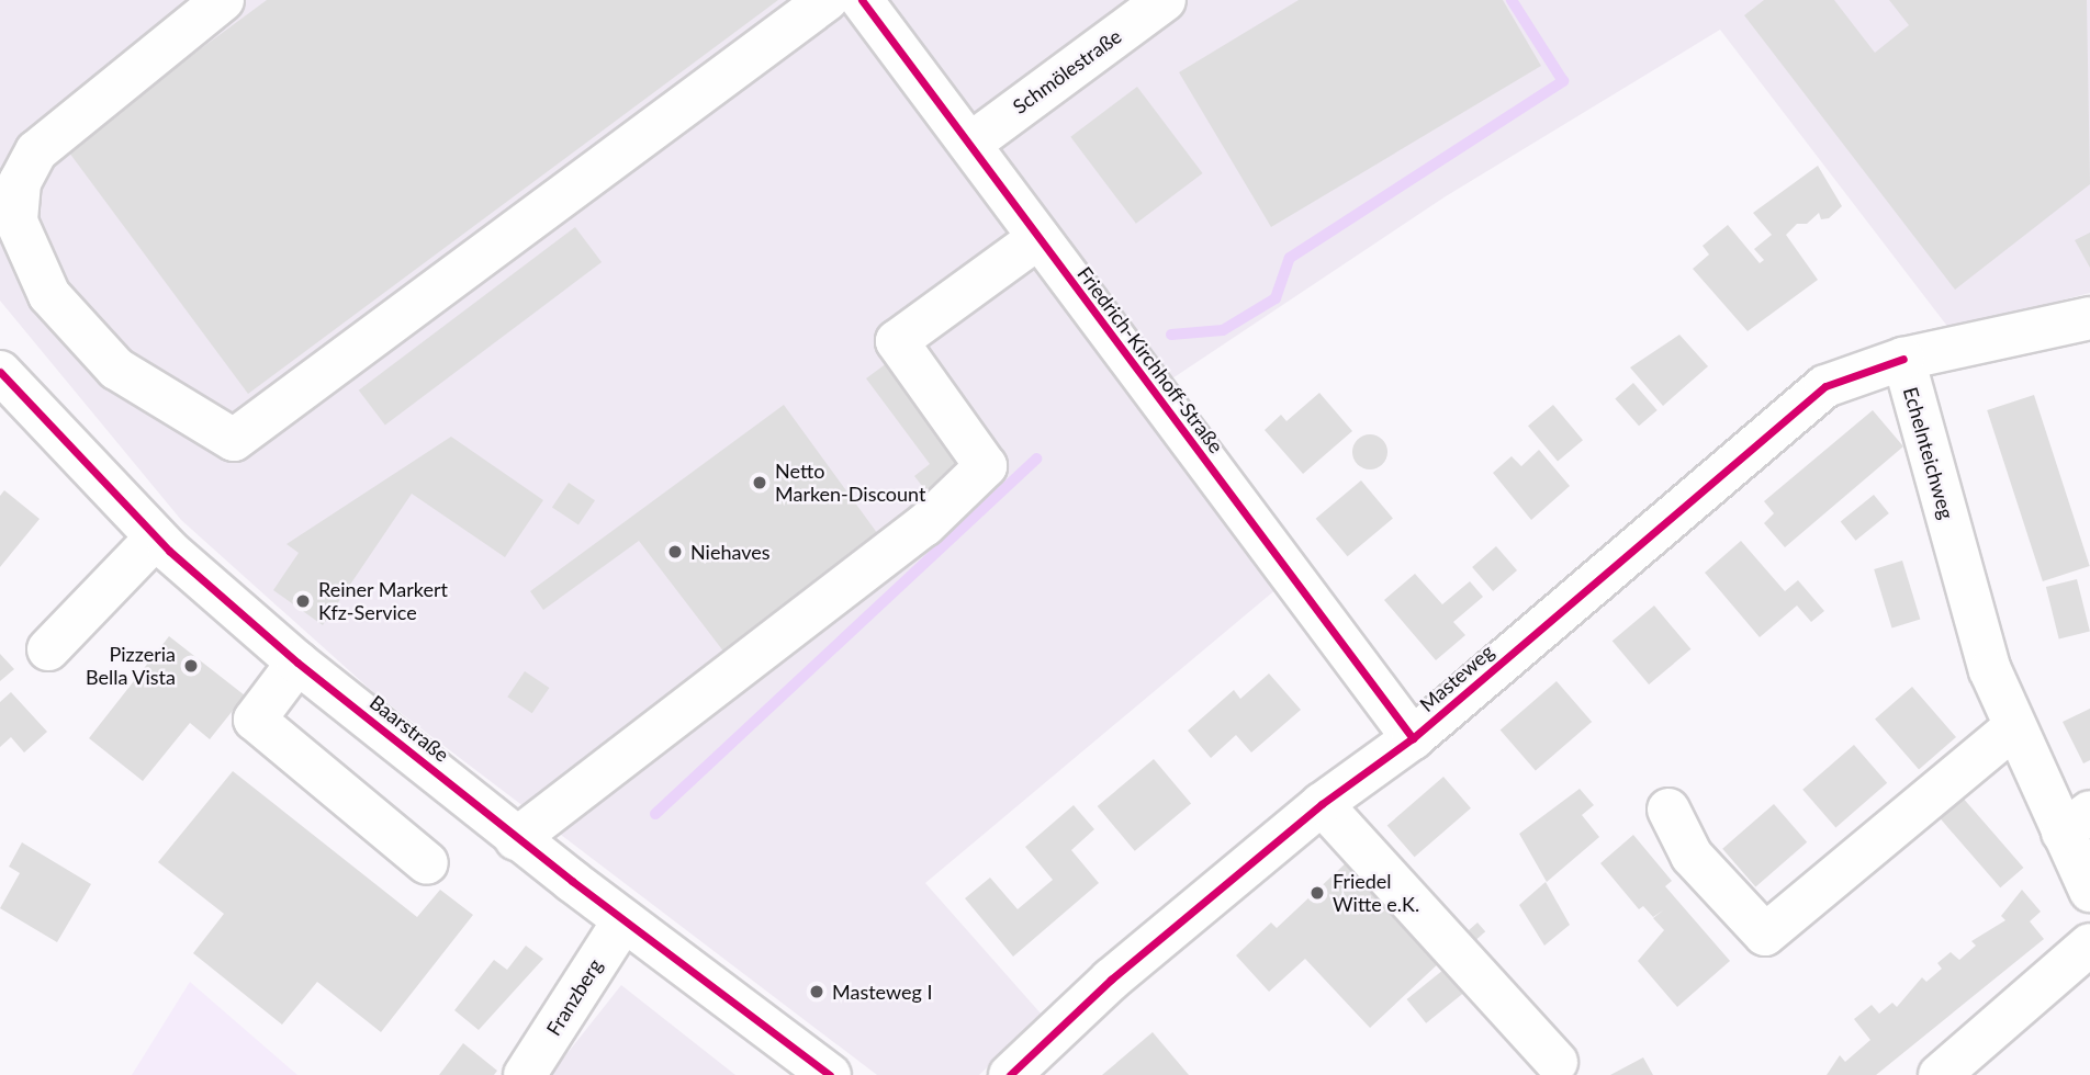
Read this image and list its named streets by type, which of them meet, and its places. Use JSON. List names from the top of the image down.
{
  "streets": {
    "street": [
      "Schmölestraße",
      "Friedrich-Kirchhoff-Straße",
      "Echelnteichweg",
      "Masteweg",
      "Baarstraße",
      "Franzberg"
    ]
  },
  "crossings": [
    ["Schmölestraße", "Friedrich-Kirchhoff-Straße"],
    ["Friedrich-Kirchhoff-Straße", "Masteweg"],
    ["Echelnteichweg", "Masteweg"],
    ["Baarstraße", "Franzberg"]
  ],
  "places": [
    "Netto Marken-Discount",
    "Niehaves",
    "Reiner Markert Kfz-Service",
    "Pizzeria Bella Vista",
    "Friedel Witte e.K.",
    "Masteweg I"
  ]
}
